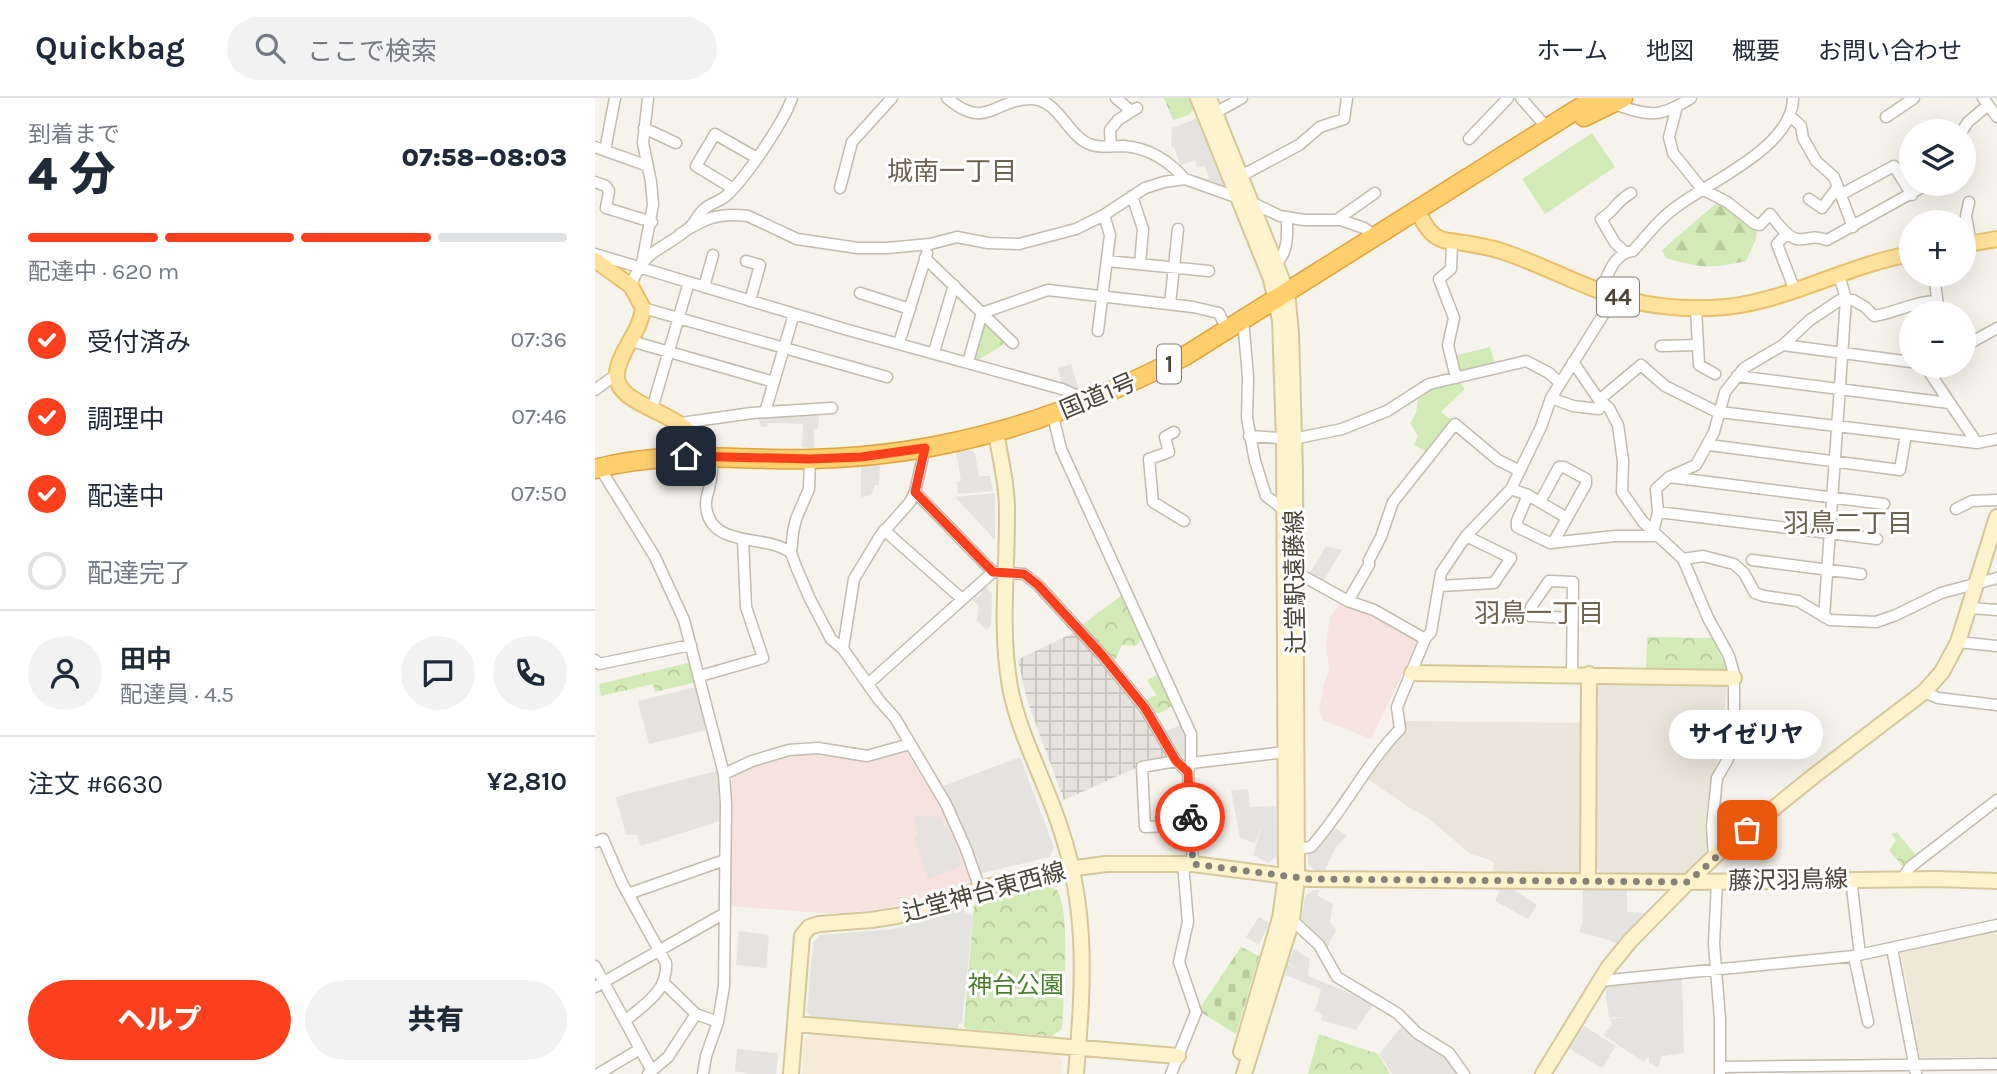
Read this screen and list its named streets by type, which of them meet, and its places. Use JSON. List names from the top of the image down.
{
  "streets": {
    "highway": ["1", "国道1号"],
    "main road": ["44"],
    "street": ["辻堂駅遠藤線", "藤沢羽鳥線", "辻堂神台東西線"]
  },
  "crossings": [
    ["44", "国道1号"],
    ["国道1号", "辻堂駅遠藤線"],
    ["辻堂駅遠藤線", "藤沢羽鳥線"],
    ["辻堂駅遠藤線", "辻堂神台東西線"],
    ["藤沢羽鳥線", "辻堂神台東西線"]
  ],
  "districts": ["城南一丁目", "羽鳥二丁目", "羽鳥一丁目"],
  "parks": ["神台公園"],
  "places": ["サイゼリヤ"],
  "page": {
    "header": "Quickbag",
    "search": "ここで検索",
    "nav": [
      "ホーム",
      "地図",
      "概要",
      "お問い合わせ"
    ],
    "heading": ["4 分", "到着まで", "07:58–08:03"],
    "panel": [
      "田中",
      "配達員 · 4.5",
      "注文 #6630",
      "¥2,810"
    ],
    "map_buttons": ["+", "−"],
    "bar": "配達中 · 620 m",
    "list": [
      ["受付済み", "07:36"],
      ["調理中", "07:46"],
      ["配達中", "07:50"],
      "配達完了"
    ],
    "bubble": "サイゼリヤ",
    "buttons": ["ヘルプ", "共有"]
  }
}
